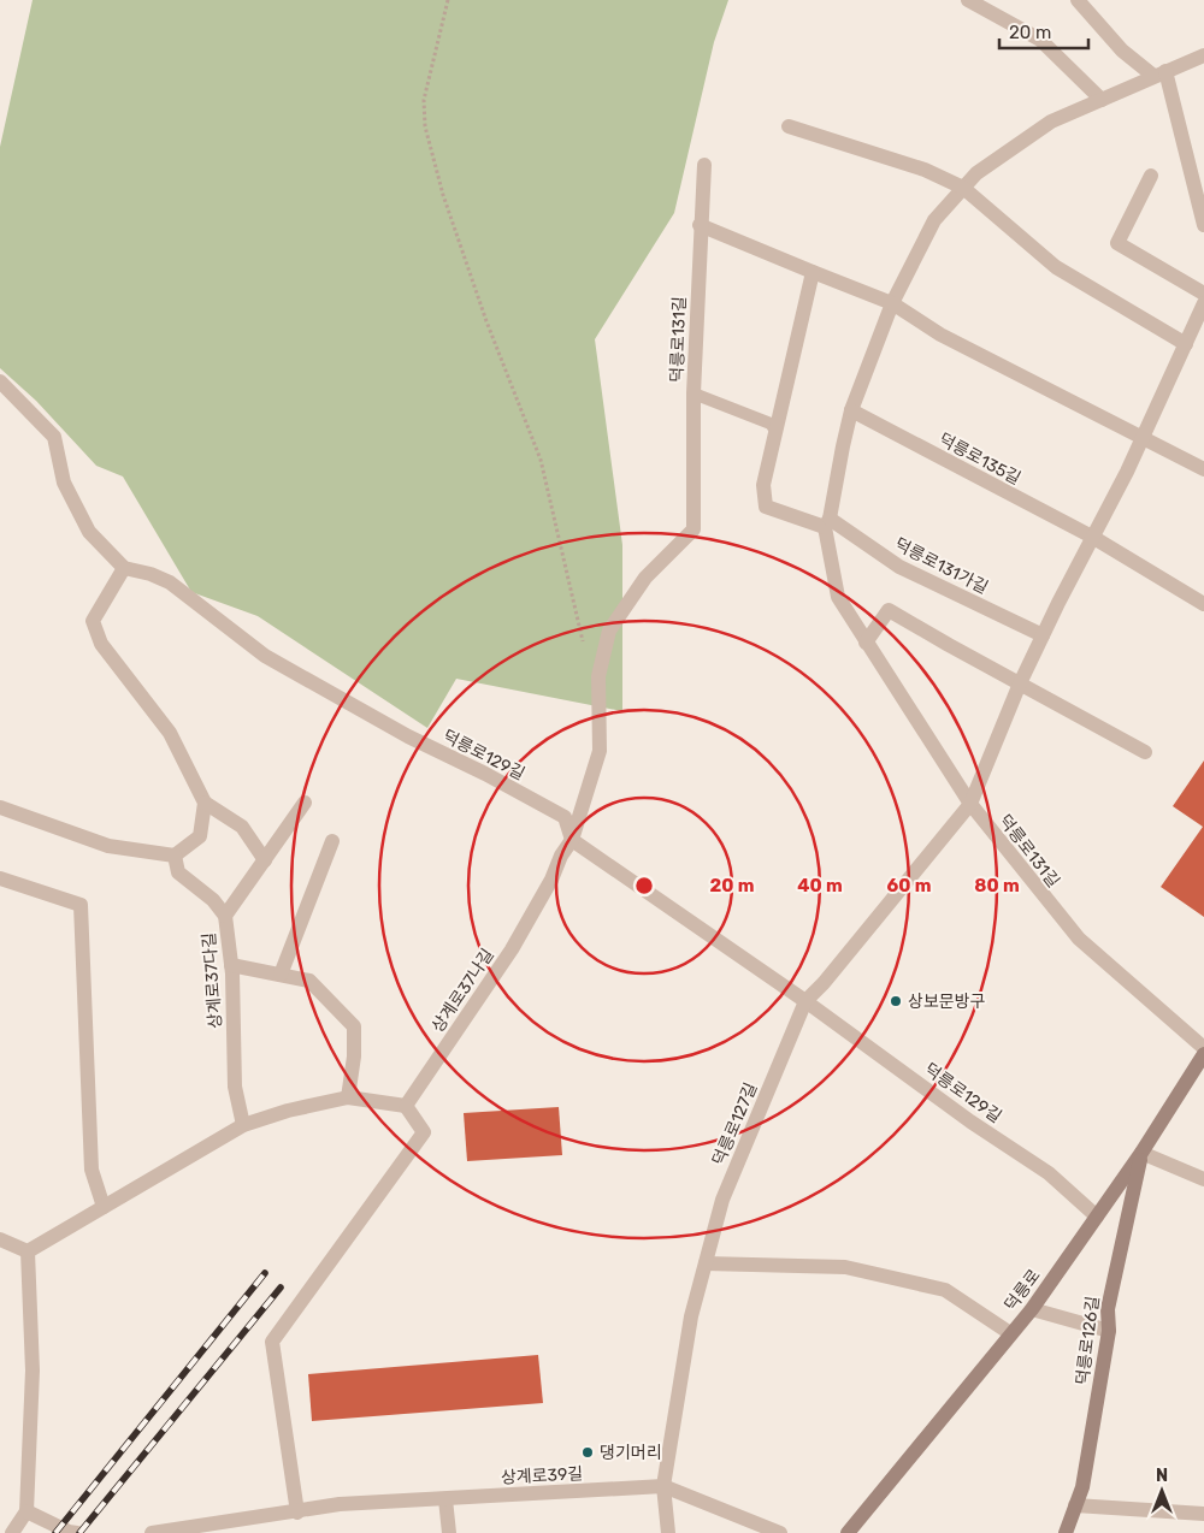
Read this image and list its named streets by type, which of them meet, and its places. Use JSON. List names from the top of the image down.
{
  "streets": {
    "main road": ["덕릉로", "덕릉로126길"],
    "street": [
      "덕릉로131길",
      "덕릉로135길",
      "덕릉로131가길",
      "덕릉로129길",
      "상계로37다길",
      "상계로37나길",
      "덕릉로127길",
      "상계로39길"
    ]
  },
  "crossings": [
    ["덕릉로131길", "덕릉로135길"],
    ["덕릉로131길", "덕릉로131가길"],
    ["덕릉로131길", "상계로37나길"],
    ["덕릉로129길", "상계로37나길"],
    ["덕릉로129길", "덕릉로127길"],
    ["덕릉로129길", "덕릉로"],
    ["덕릉로127길", "상계로39길"],
    ["덕릉로", "덕릉로126길"]
  ],
  "places": ["상보문방구", "댕기머리"],
  "scale_bar": "20 m",
  "north": "top",
  "rings": [
    "20 m",
    "40 m",
    "60 m",
    "80 m"
  ]
}
